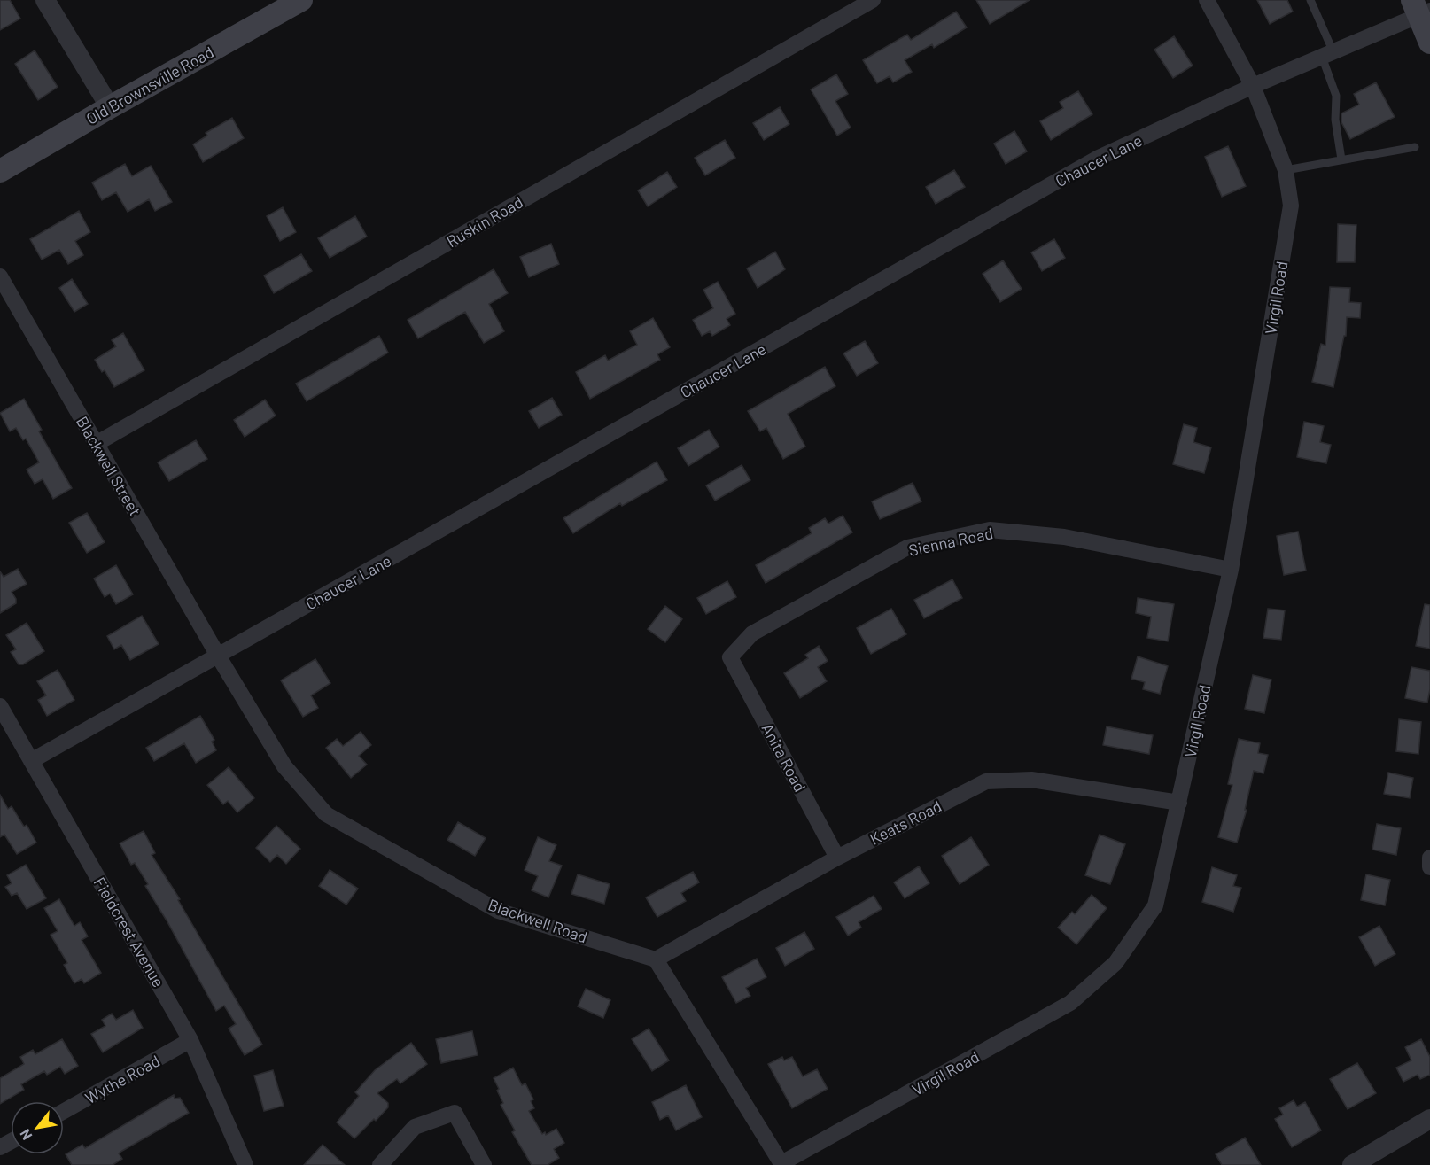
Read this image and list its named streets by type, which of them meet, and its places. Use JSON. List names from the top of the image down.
{
  "streets": {
    "main road": ["Old Brownsville Road"],
    "street": [
      "Chaucer Lane",
      "Ruskin Road",
      "Virgil Road",
      "Blackwell Street",
      "Sienna Road",
      "Anita Road",
      "Keats Road",
      "Blackwell Road",
      "Fieldcrest Avenue",
      "Wythe Road"
    ]
  },
  "crossings": [
    ["Chaucer Lane", "Virgil Road"],
    ["Chaucer Lane", "Blackwell Street"],
    ["Chaucer Lane", "Blackwell Road"],
    ["Chaucer Lane", "Fieldcrest Avenue"],
    ["Ruskin Road", "Blackwell Street"],
    ["Virgil Road", "Sienna Road"],
    ["Virgil Road", "Keats Road"],
    ["Blackwell Street", "Blackwell Road"],
    ["Sienna Road", "Anita Road"],
    ["Anita Road", "Keats Road"],
    ["Keats Road", "Blackwell Road"],
    ["Fieldcrest Avenue", "Wythe Road"]
  ],
  "north": "bottom left"
}
